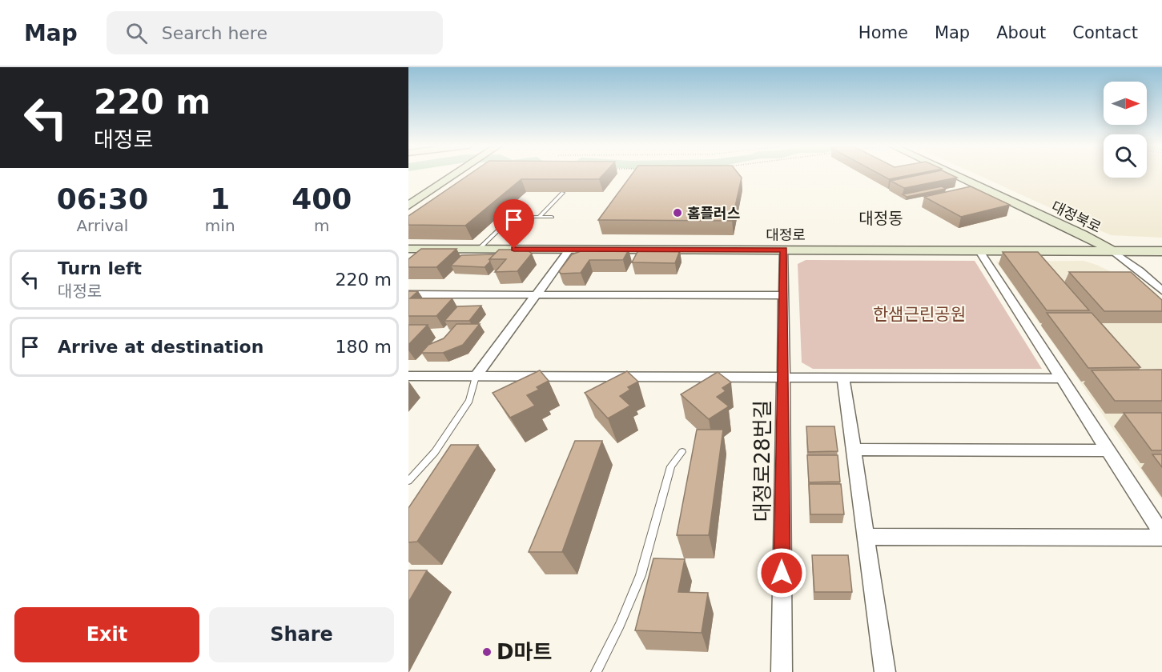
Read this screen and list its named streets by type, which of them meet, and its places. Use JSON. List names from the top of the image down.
{
  "streets": {
    "street": ["대정북로", "대정로", "대정로28번길"]
  },
  "crossings": [
    ["대정북로", "대정로"],
    ["대정로", "대정로28번길"]
  ],
  "districts": ["대정동"],
  "parks": ["한샘근린공원"],
  "places": ["홈플러스", "D마트"],
  "north": "right",
  "page": {
    "header": "Map",
    "search": "Search here",
    "nav": [
      "Home",
      "Map",
      "About",
      "Contact"
    ],
    "turn": ["220 m", "대정로"],
    "eta": [
      "06:30",
      "Arrival",
      "1",
      "min",
      "400",
      "m"
    ],
    "list": [
      {
        "name": "Turn left",
        "note": "대정로",
        "value": "220 m"
      },
      {
        "name": "Arrive at destination",
        "value": "180 m"
      }
    ],
    "buttons": ["Exit", "Share"]
  }
}
